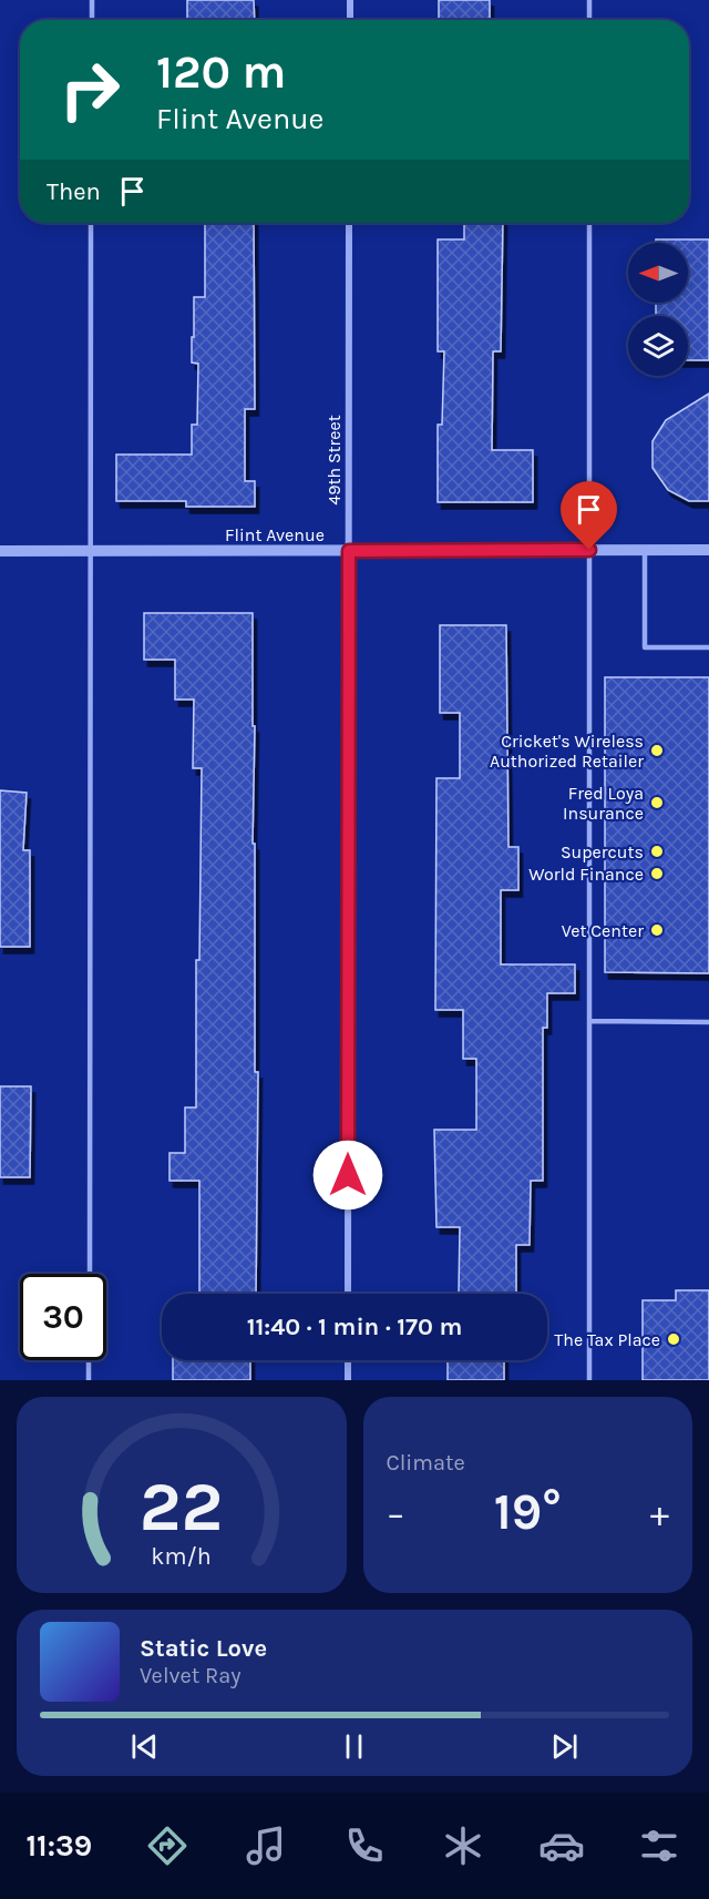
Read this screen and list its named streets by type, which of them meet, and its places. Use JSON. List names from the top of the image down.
{
  "streets": {
    "street": ["49th Street", "Flint Avenue"]
  },
  "crossings": [
    ["49th Street", "Flint Avenue"]
  ],
  "places": [
    "Cricket's Wireless Authorized Retailer",
    "Fred Loya Insurance",
    "Supercuts",
    "World Finance",
    "Vet Center",
    "The Tax Place"
  ],
  "north": "left",
  "page": {
    "turn": ["120 m", "Flint Avenue"],
    "then": "Then",
    "limit": "30",
    "trip": "11:40 · 1 min · 170 m",
    "tile": "Climate",
    "heat": ["−", "19°", "+"],
    "song": ["Static Love", "Velvet Ray"],
    "tabs": "11:39",
    "gauge": ["22", "km/h"]
  }
}
